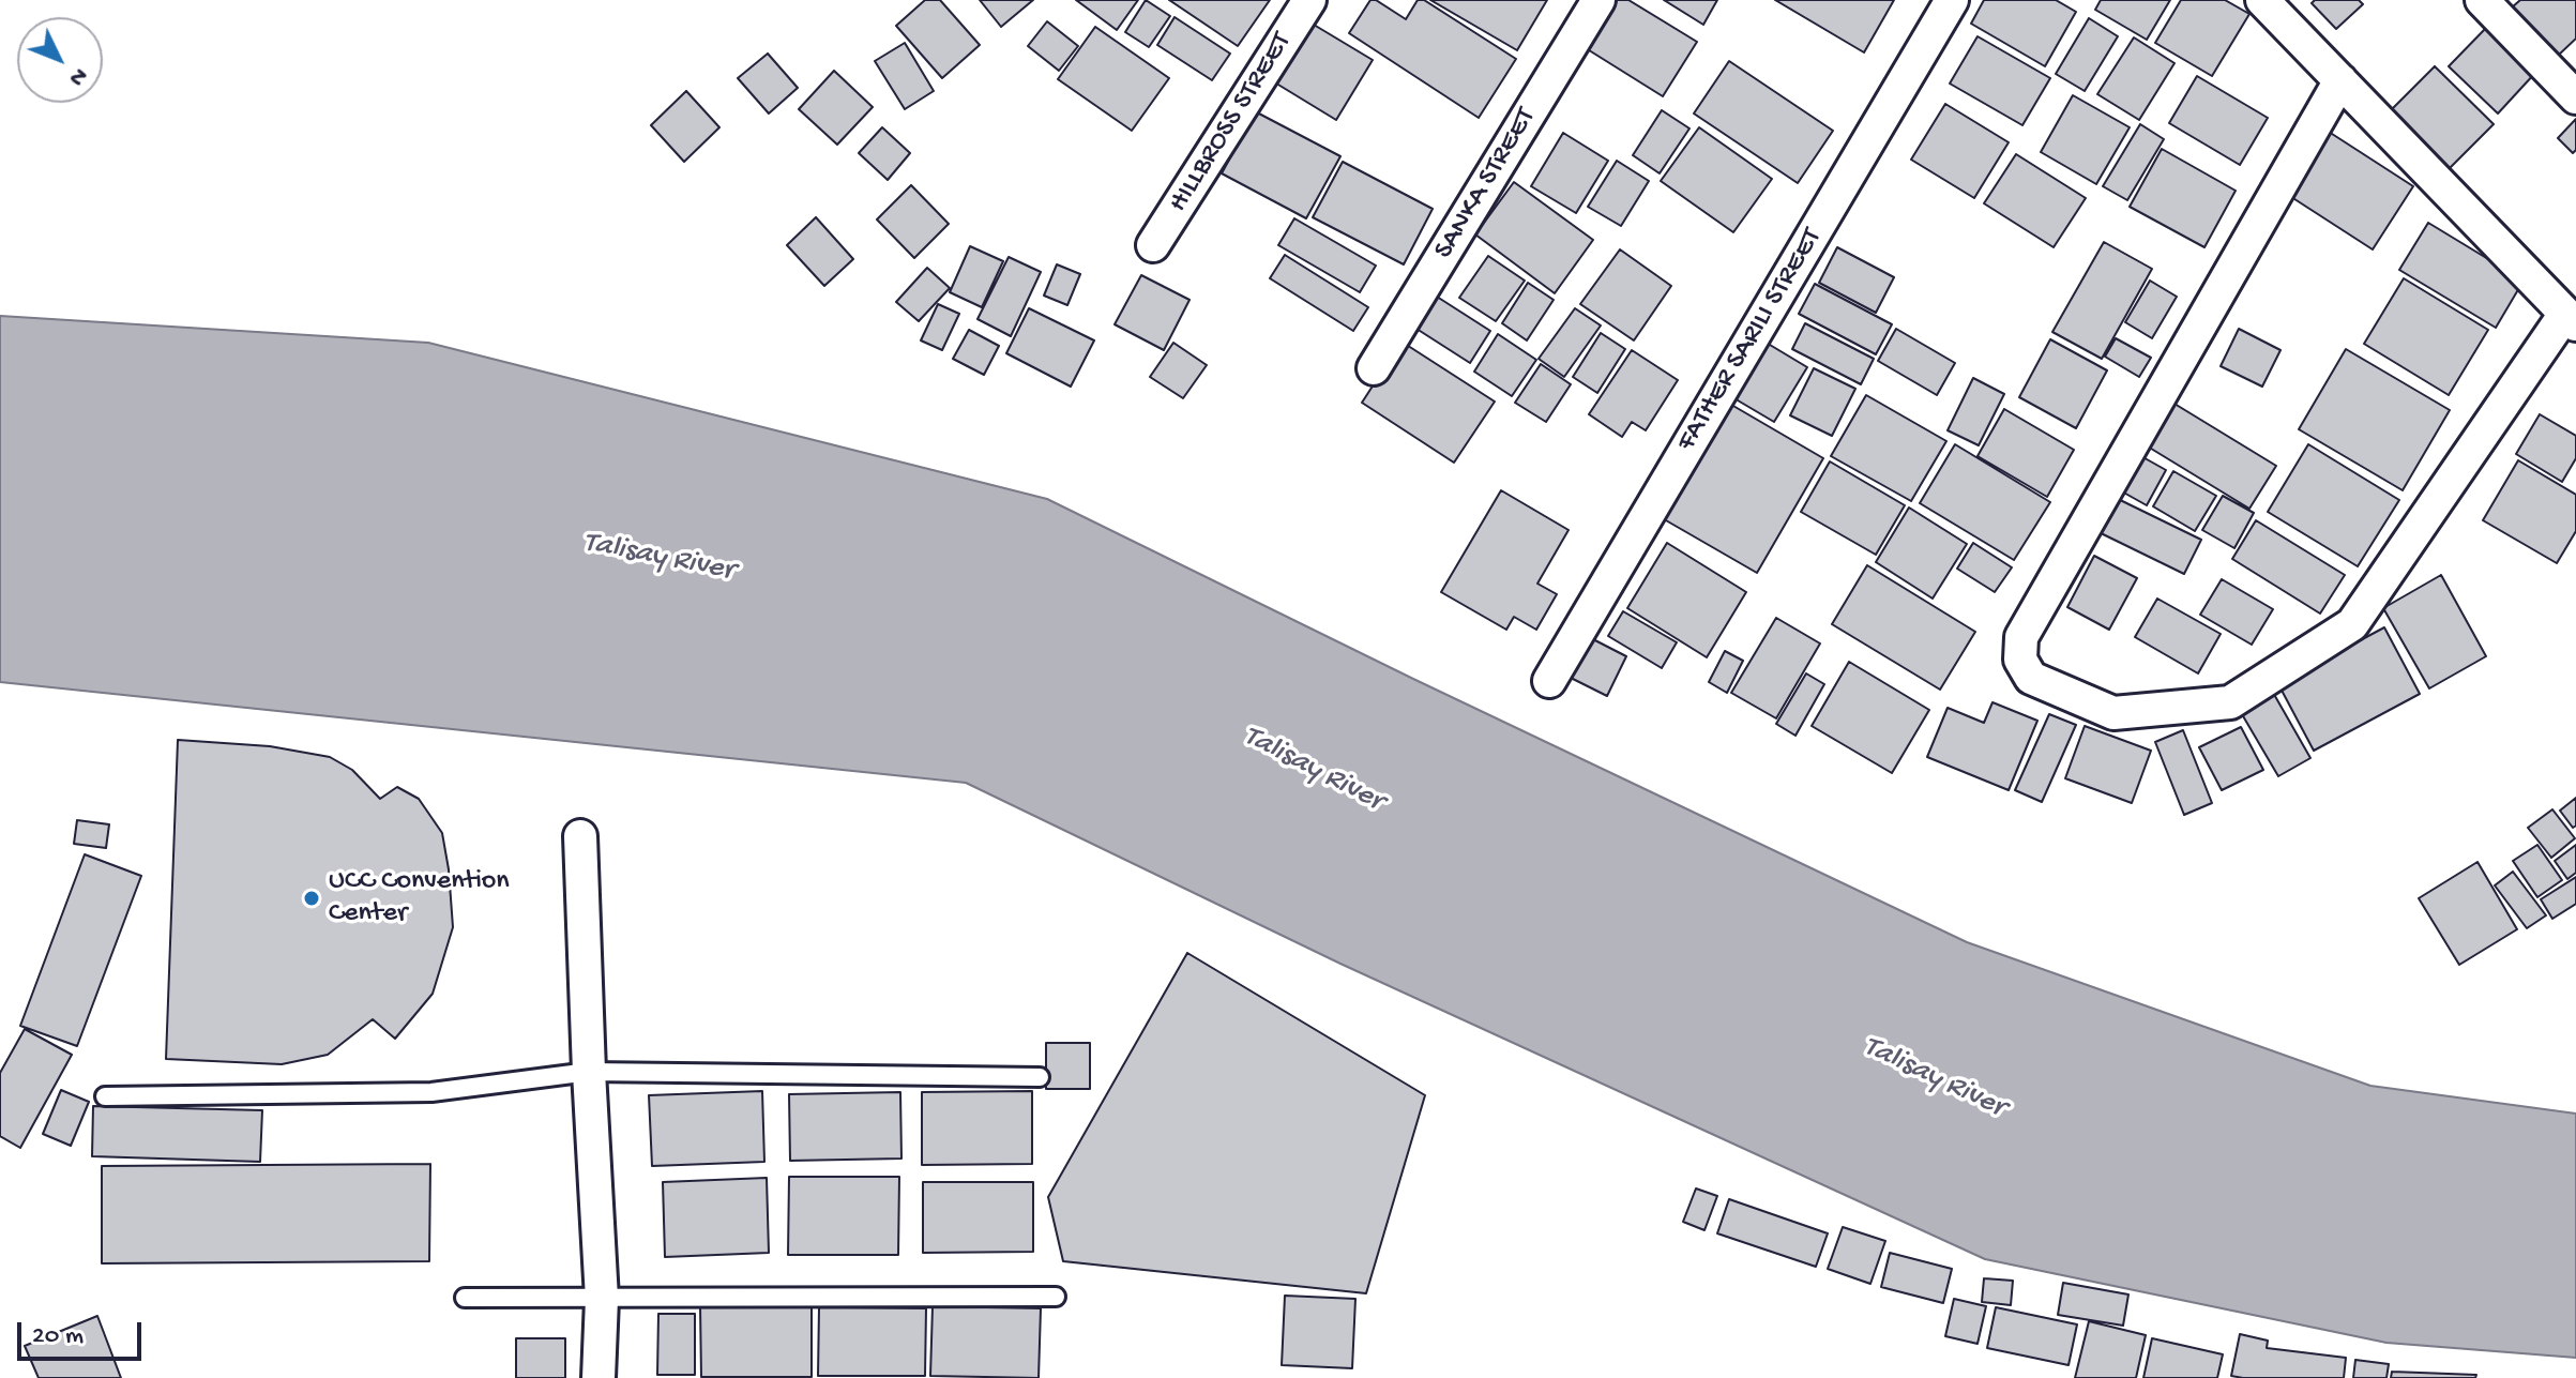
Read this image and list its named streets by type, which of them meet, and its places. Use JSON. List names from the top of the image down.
{
  "streets": {
    "street": ["HILLBROSS STREET", "SANKA STREET", "FATHER SARILI STREET"]
  },
  "water": ["Talisay River"],
  "places": ["UCC Convention Center"],
  "scale_bar": "20 m",
  "north": "bottom right"
}
